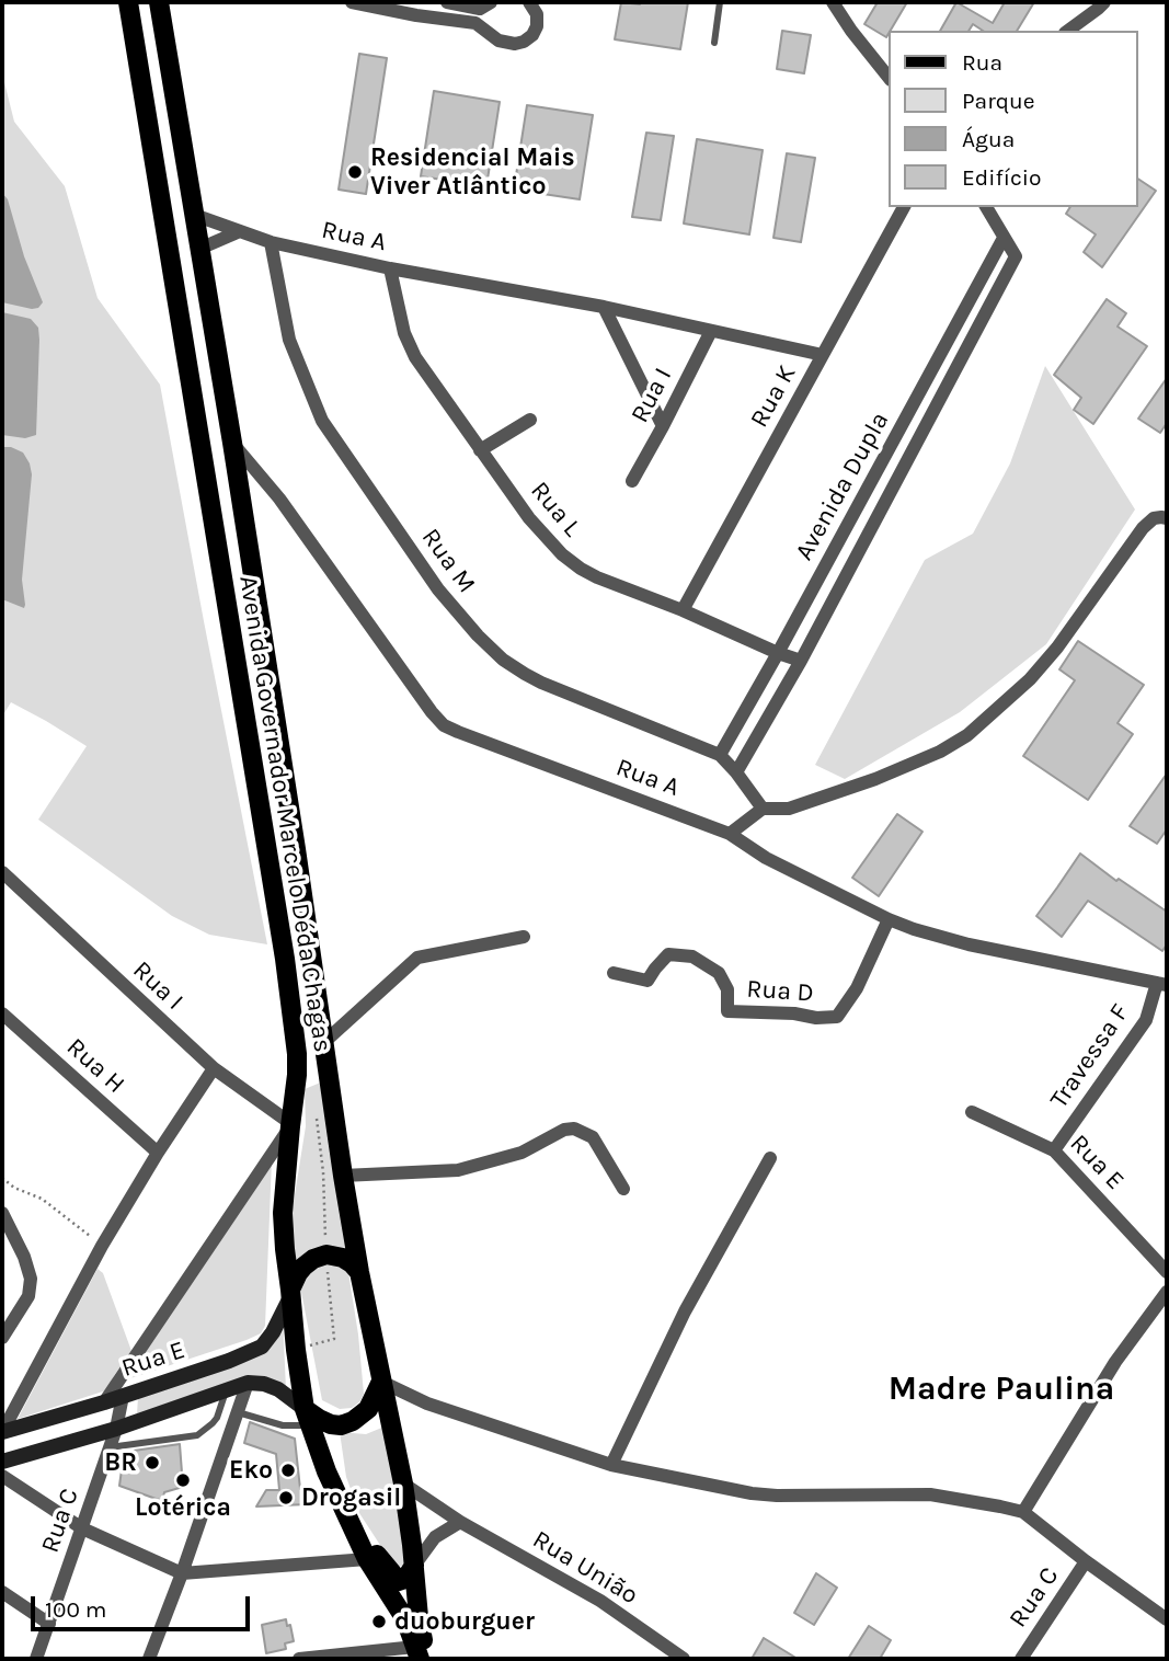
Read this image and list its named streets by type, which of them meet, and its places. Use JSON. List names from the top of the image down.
{
  "streets": {
    "main road": ["Avenida Governador Marcelo Déda Chagas"],
    "street": [
      "Rua A",
      "Rua I",
      "Rua K",
      "Avenida Dupla",
      "Rua L",
      "Rua M",
      "Rua D",
      "Travessa F",
      "Rua H",
      "Rua E",
      "Rua C",
      "Rua União"
    ]
  },
  "crossings": [
    ["Rua A", "Rua I"],
    ["Rua A", "Rua K"],
    ["Rua A", "Rua L"],
    ["Rua A", "Rua M"],
    ["Rua A", "Avenida Governador Marcelo Déda Chagas"],
    ["Rua A", "Rua D"],
    ["Rua A", "Travessa F"],
    ["Rua I", "Avenida Governador Marcelo Déda Chagas"],
    ["Rua K", "Rua L"],
    ["Avenida Dupla", "Rua L"],
    ["Avenida Dupla", "Rua M"],
    ["Avenida Governador Marcelo Déda Chagas", "Rua E"],
    ["Avenida Governador Marcelo Déda Chagas", "Rua União"],
    ["Travessa F", "Rua E"],
    ["Rua E", "Rua C"]
  ],
  "districts": ["Madre Paulina"],
  "places": [
    "Residencial Mais Viver Atlântico",
    "BR",
    "Eko",
    "Lotérica",
    "Drogasil",
    "duoburguer"
  ],
  "legend": [
    "Rua",
    "Parque",
    "Água",
    "Edifício"
  ],
  "scale_bar": "100 m"
}
